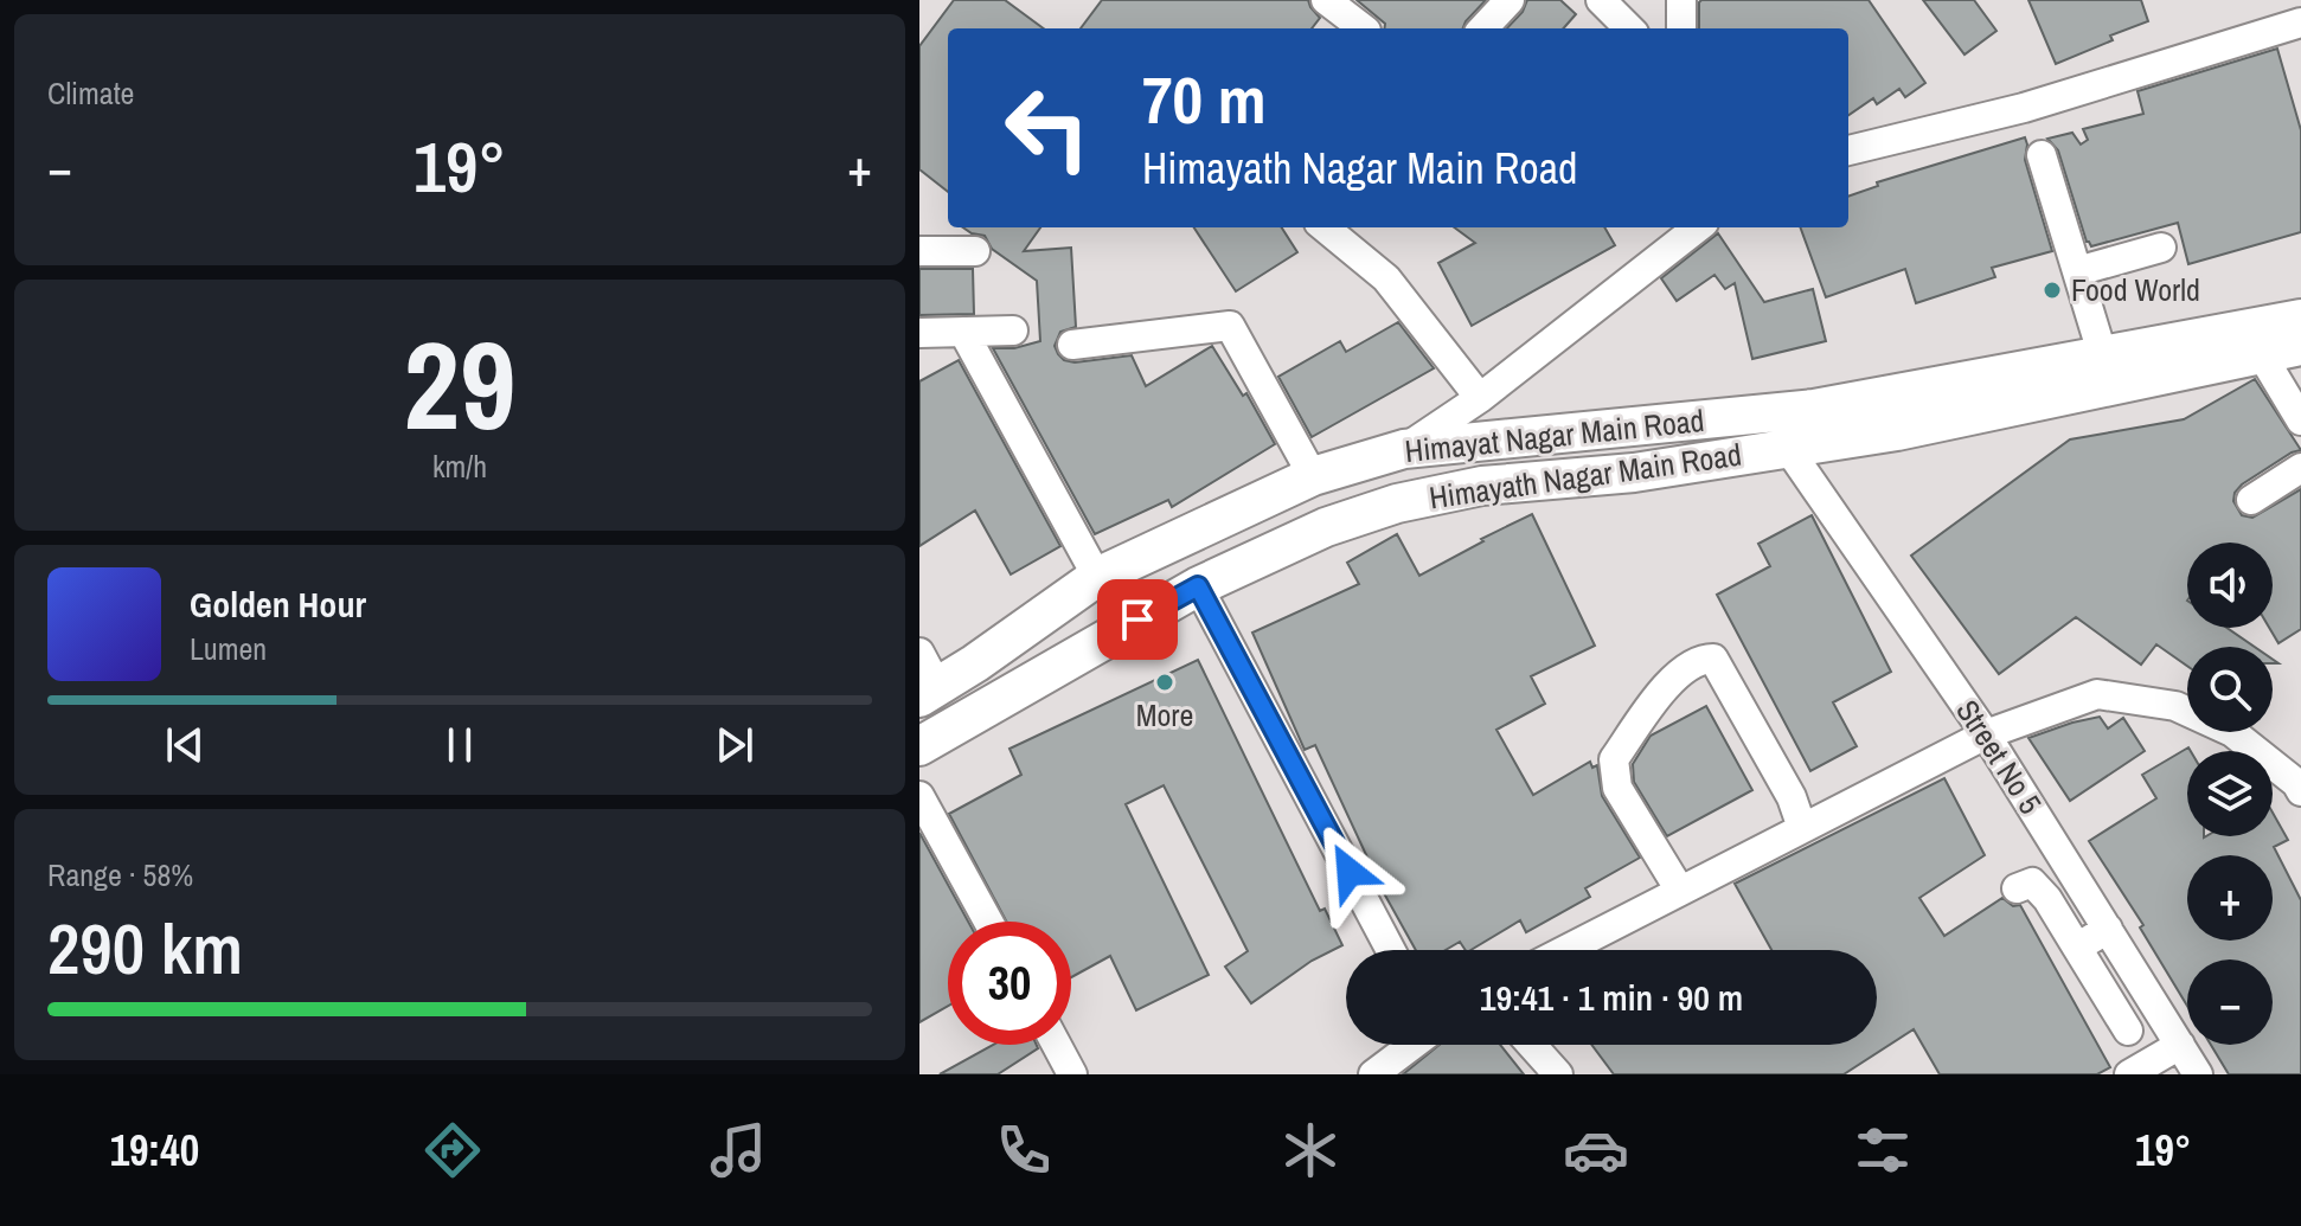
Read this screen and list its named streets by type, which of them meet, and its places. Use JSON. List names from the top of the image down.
{
  "streets": {
    "main road": ["Himayat Nagar Main Road", "Himayath Nagar Main Road"],
    "street": ["Street No 5"]
  },
  "crossings": [
    ["Himayath Nagar Main Road", "Street No 5"]
  ],
  "places": ["Food World", "More"],
  "page": {
    "tile": [
      "Climate",
      ["29", "km/h"],
      ["Range · 58%", "290 km"]
    ],
    "turn": ["70 m", "Himayath Nagar Main Road"],
    "heat": ["−", "19°", "+"],
    "map_buttons": ["+", "−"],
    "song": ["Golden Hour", "Lumen"],
    "limit": "30",
    "trip": "19:41 · 1 min · 90 m",
    "tabs": ["19:40", "19°"]
  }
}
